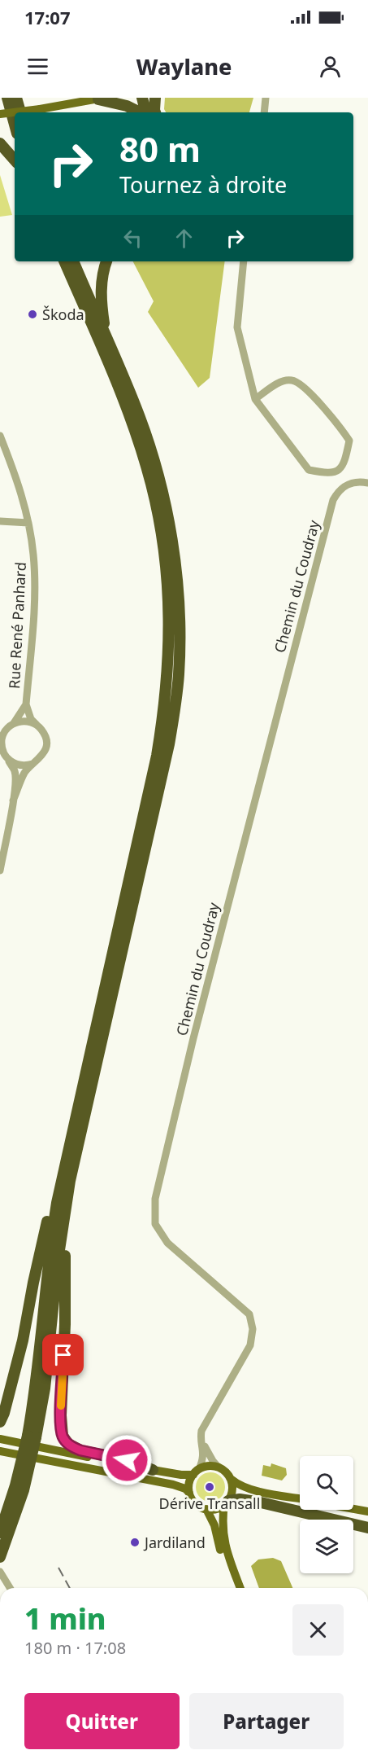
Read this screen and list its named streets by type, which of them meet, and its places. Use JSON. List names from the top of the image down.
{
  "streets": {
    "street": ["Chemin du Coudray", "Rue René Panhard"]
  },
  "places": ["Škoda", "Dérive Transall", "Jardiland"],
  "page": {
    "status": "17:07",
    "header": "Waylane",
    "turn": ["80 m", "Tournez à droite"],
    "heading": ["1 min", "180 m · 17:08"],
    "buttons": ["Quitter", "Partager"]
  }
}
